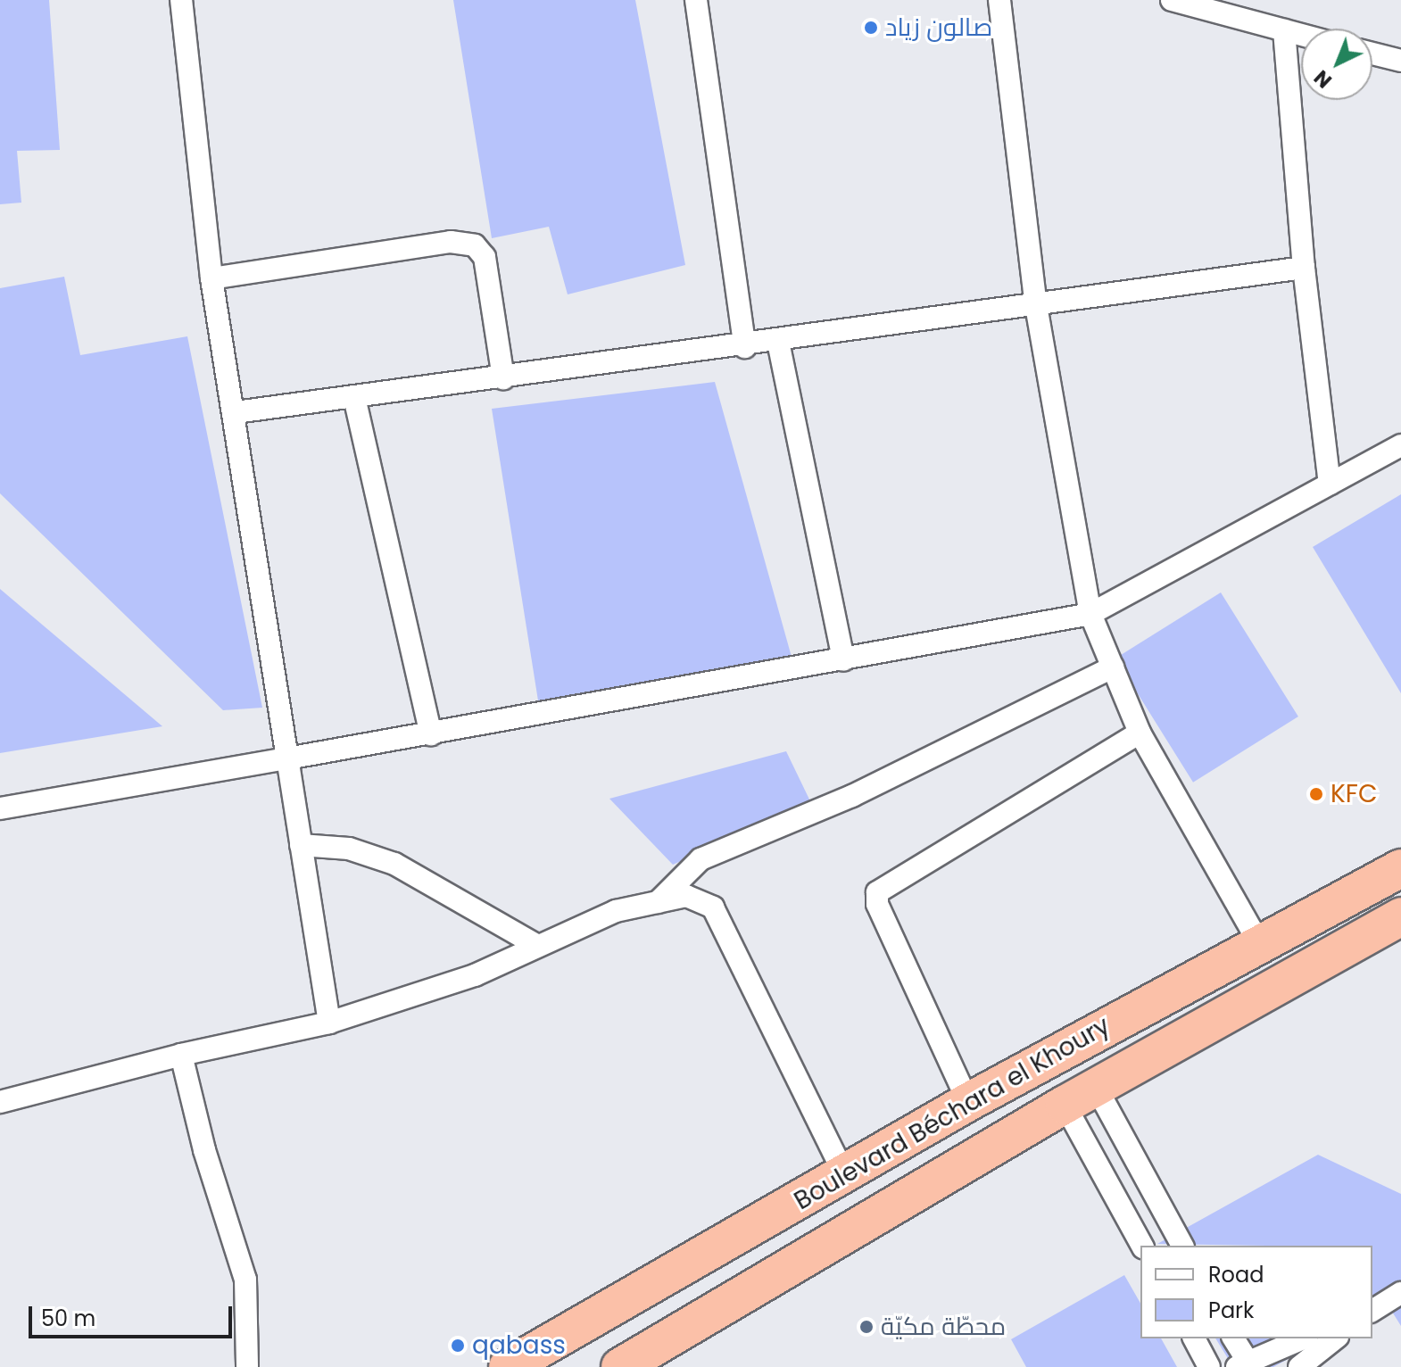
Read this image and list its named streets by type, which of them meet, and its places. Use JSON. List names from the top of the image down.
{
  "streets": {
    "highway": ["Boulevard Béchara el Khoury"]
  },
  "places": [
    "صالون زياد",
    "KFC",
    "محطّة مكيّة",
    "qabass"
  ],
  "legend": ["Road", "Park"],
  "scale_bar": "50 m",
  "north": "bottom left"
}
